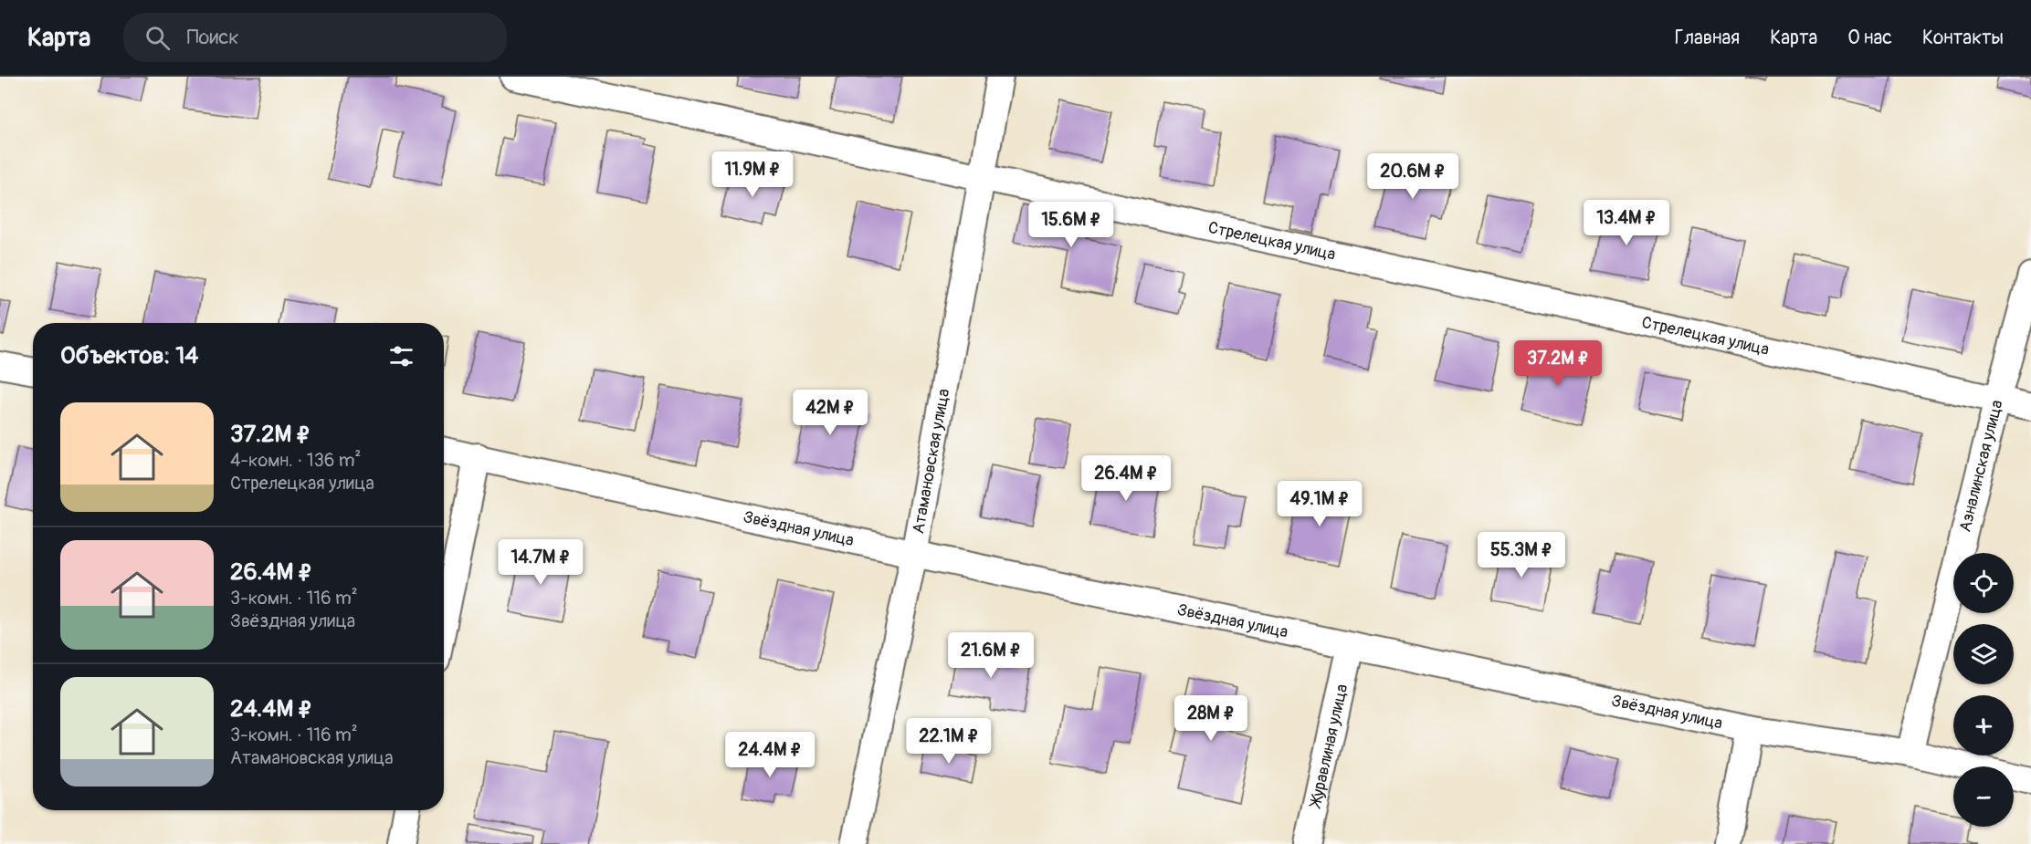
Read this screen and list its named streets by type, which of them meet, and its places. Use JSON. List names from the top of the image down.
{
  "streets": {
    "street": [
      "Стрелецкая улица",
      "Атамановская улица",
      "Азналинская улица",
      "Звёздная улица",
      "Журавлиная улица"
    ]
  },
  "crossings": [
    ["Стрелецкая улица", "Атамановская улица"],
    ["Стрелецкая улица", "Азналинская улица"],
    ["Атамановская улица", "Звёздная улица"],
    ["Азналинская улица", "Звёздная улица"],
    ["Звёздная улица", "Журавлиная улица"]
  ],
  "page": {
    "header": "Карта",
    "search": "Поиск",
    "nav": [
      "Главная",
      "Карта",
      "О нас",
      "Контакты"
    ],
    "price": [
      "11.9M ₽",
      "20.6M ₽",
      "13.4M ₽",
      "15.6M ₽",
      "37.2M ₽",
      "42M ₽",
      "26.4M ₽",
      "49.1M ₽",
      "55.3M ₽",
      "14.7M ₽",
      "21.6M ₽",
      "28M ₽",
      "22.1M ₽",
      "24.4M ₽"
    ],
    "heading": "Объектов: 14",
    "list": [
      {
        "name": "37.2M ₽",
        "note": "4-комн. · 136 m² · Стрелецкая улица"
      },
      {
        "name": "26.4M ₽",
        "note": "3-комн. · 116 m² · Звёздная улица"
      },
      {
        "name": "24.4M ₽",
        "note": "3-комн. · 116 m² · Атамановская улица"
      }
    ],
    "map_buttons": ["+", "−"]
  }
}
